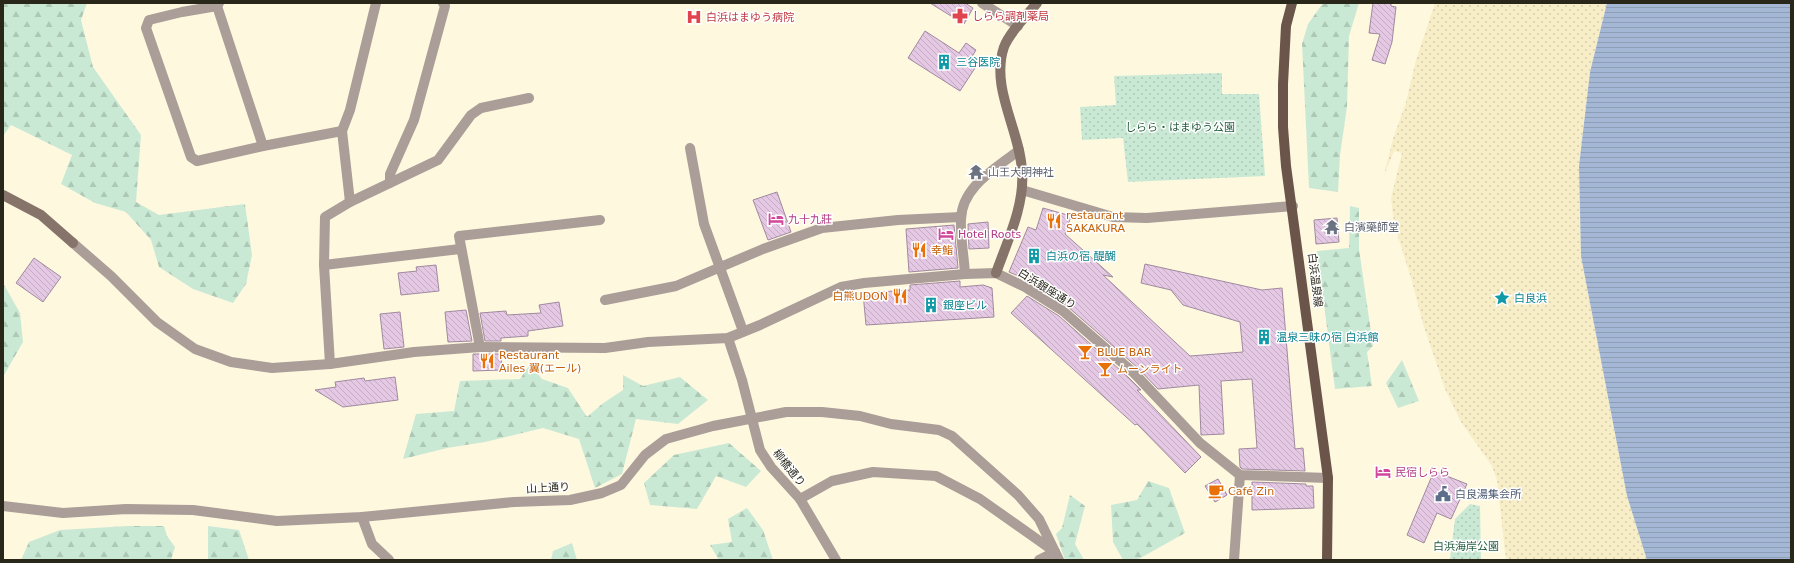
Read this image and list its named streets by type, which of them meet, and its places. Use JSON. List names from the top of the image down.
{
  "streets": {
    "main road": ["白浜温泉線"],
    "street": ["白浜銀座通り", "柳橋通り", "山上通り"]
  },
  "crossings": [
    ["白浜銀座通り", "柳橋通り"]
  ],
  "parks": ["しらら・はまゆう公園", "白浜海岸公園"],
  "places": {
    "pharmacy": ["しらら調剤薬局"],
    "hospital": ["白浜はまゆう病院"],
    "building": [
      "三谷医院",
      "白浜の宿 醍醐",
      "銀座ビル",
      "温泉三昧の宿 白浜館"
    ],
    "temple": ["山王大明神社", "白濱藥師堂"],
    "hotel": ["九十九莊", "Hotel Roots", "民宿しらら"],
    "restaurant": [
      "restaurant SAKAKURA",
      "幸鮨",
      "白熊UDON",
      "Restaurant Ailes 翼(エール)"
    ],
    "place": ["白良浜"],
    "bar": ["BLUE BAR", "ムーンライト"],
    "cafe": ["Café Zin"],
    "public building": ["白良湯集会所"]
  }
}
